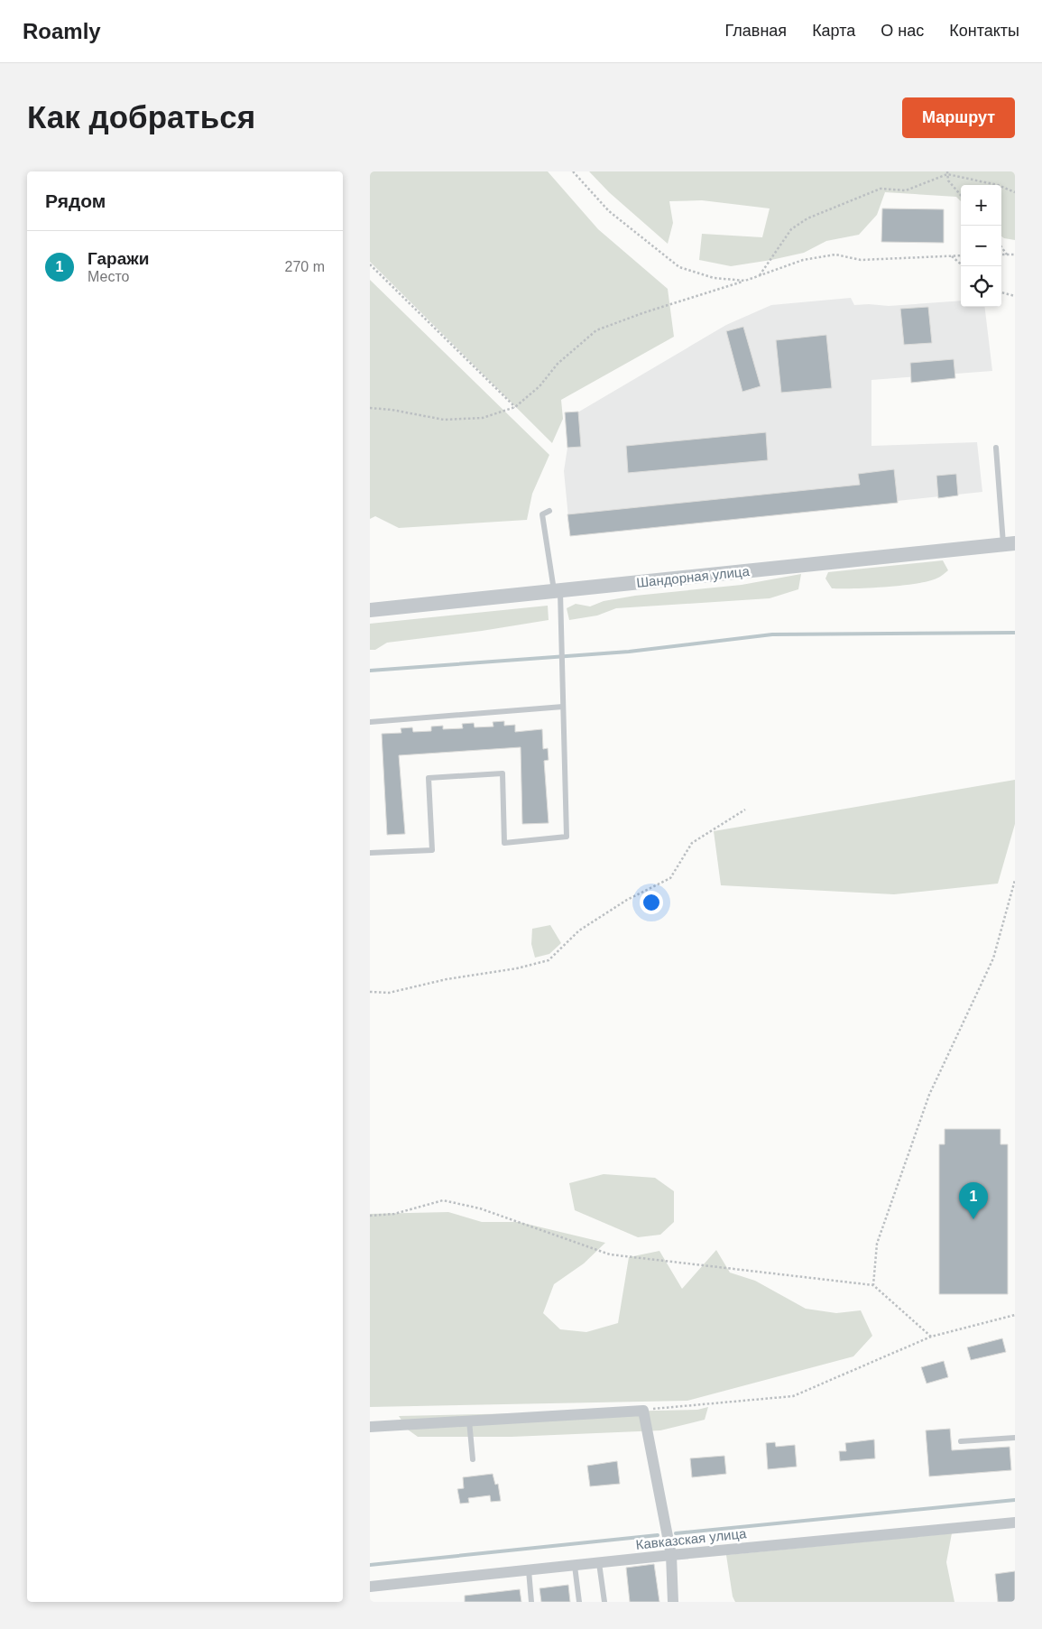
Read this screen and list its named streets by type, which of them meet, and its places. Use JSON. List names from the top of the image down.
{
  "streets": {
    "street": ["Шандорная улица", "Кавказская улица"]
  },
  "page": {
    "header": "Roamly",
    "nav": [
      "Главная",
      "Карта",
      "О нас",
      "Контакты"
    ],
    "buttons": "Маршрут",
    "title": "Как добраться",
    "heading": "Рядом",
    "map_buttons": ["+", "−"],
    "list": [
      {
        "mark": "1",
        "name": "Гаражи",
        "note": "Место",
        "value": "270 m"
      }
    ],
    "pins": "1"
  }
}
